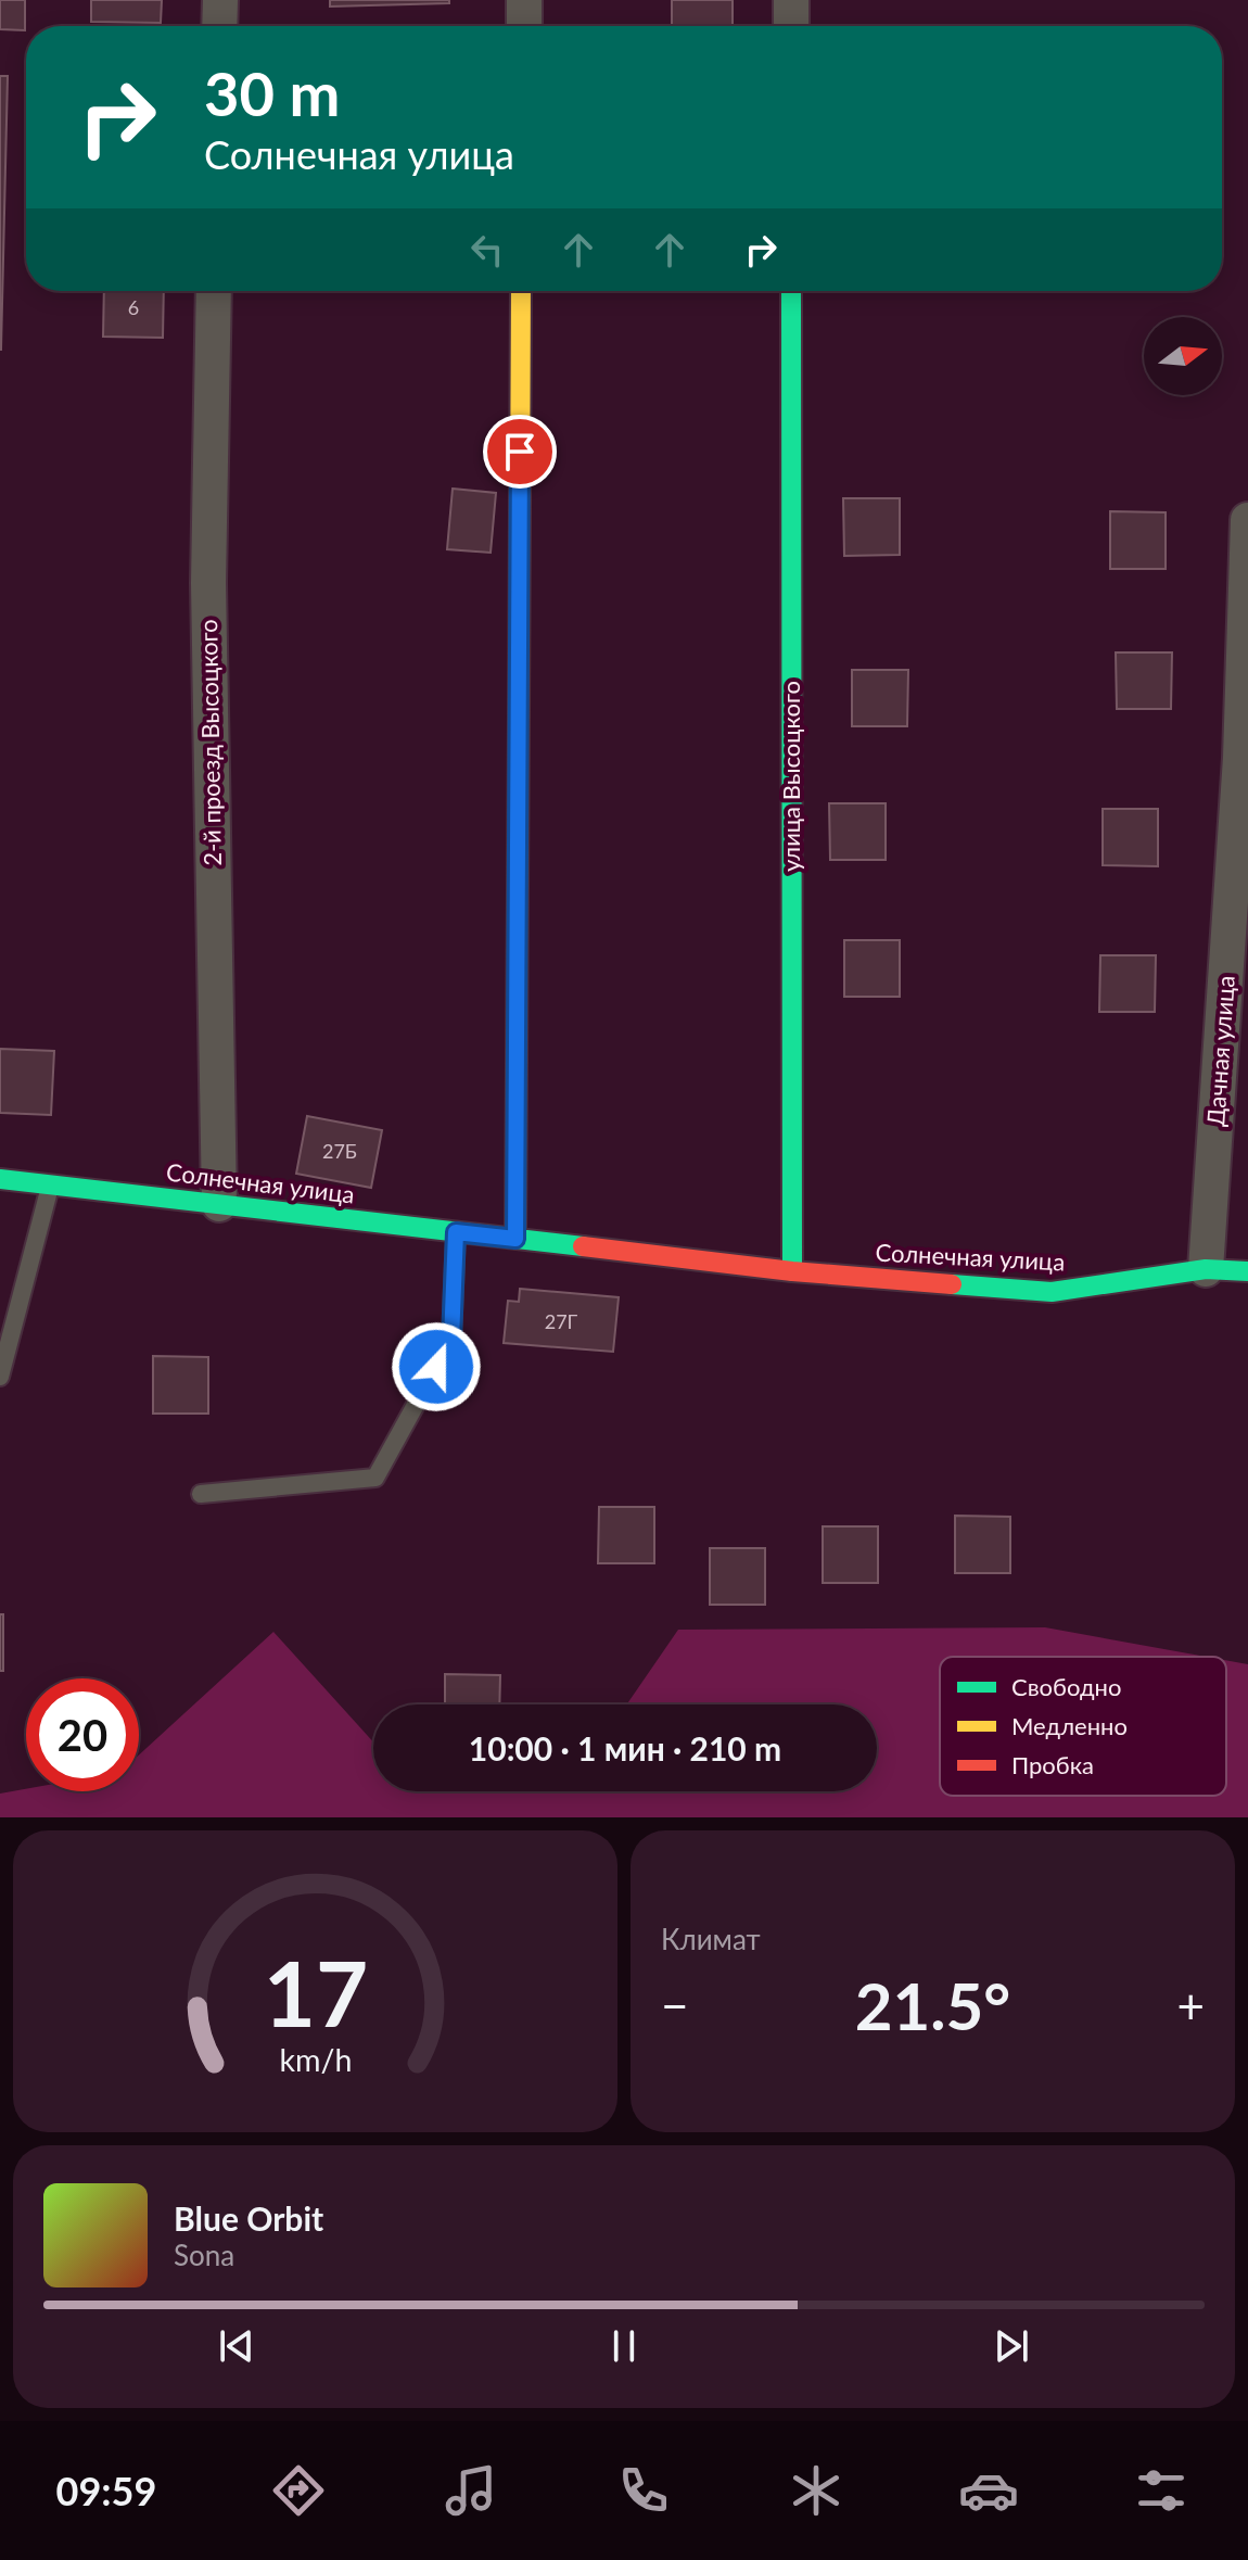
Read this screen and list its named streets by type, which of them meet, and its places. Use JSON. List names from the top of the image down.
{
  "streets": {
    "street": [
      "2-й проезд Высоцкого",
      "улица Высоцкого",
      "Дачная улица",
      "Солнечная улица"
    ]
  },
  "crossings": [
    ["2-й проезд Высоцкого", "Солнечная улица"],
    ["улица Высоцкого", "Солнечная улица"],
    ["Дачная улица", "Солнечная улица"]
  ],
  "house_numbers": ["6", "27Б", "27Г"],
  "legend": ["Свободно", "Медленно", "Пробка"],
  "north": "right",
  "page": {
    "turn": ["30 m", "Солнечная улица"],
    "limit": "20",
    "trip": "10:00 · 1 мин · 210 m",
    "tile": "Климат",
    "heat": ["−", "21.5°", "+"],
    "song": ["Blue Orbit", "Sona"],
    "tabs": "09:59",
    "gauge": ["17", "km/h"]
  }
}
